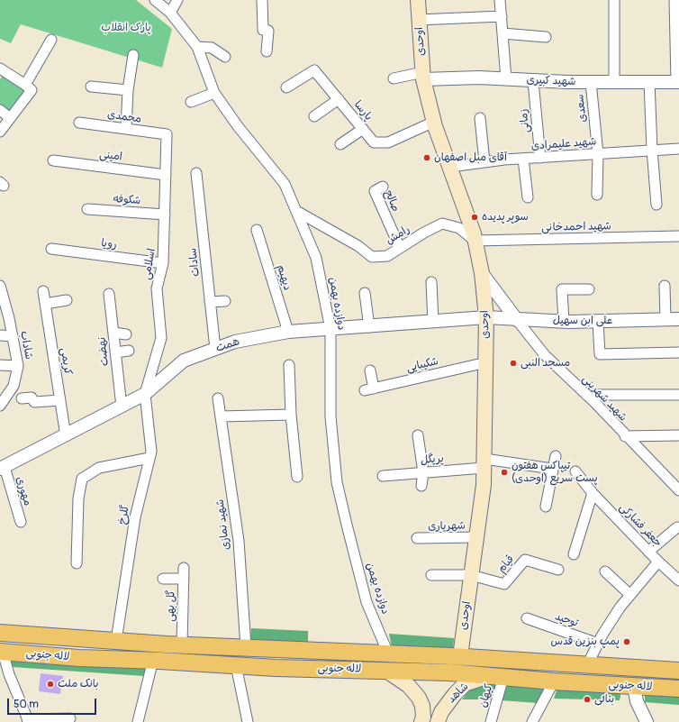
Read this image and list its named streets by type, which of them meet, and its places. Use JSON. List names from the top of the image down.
{
  "streets": {
    "main road": ["اوحدی", "لاله جنوبی", "شاهد"],
    "street": [
      "شهید کبیری",
      "سعدی",
      "پارسا",
      "محمدی",
      "زمانی",
      "شهید علیمرادی",
      "امینی",
      "شکوفه",
      "صالح",
      "شهید احمدخانی",
      "رامش",
      "رویا",
      "سادات",
      "اسلامی",
      "دیهیم",
      "دوازده بهمن",
      "علی ابن سهیل",
      "شاداب",
      "همت",
      "نهضت",
      "کریمی",
      "شکیبایی",
      "شهید شهرینی",
      "پریگل",
      "مهوری",
      "گلرخ",
      "شهید نمازی",
      "جعفر فشارکی",
      "شهریاری",
      "قیام",
      "گل بهی",
      "توحید",
      "کیهان"
    ]
  },
  "crossings": [
    ["اوحدی", "شهید کبیری"],
    ["اوحدی", "پارسا"],
    ["اوحدی", "شهید علیمرادی"],
    ["اوحدی", "شهید احمدخانی"],
    ["اوحدی", "رامش"],
    ["اوحدی", "علی ابن سهیل"],
    ["اوحدی", "همت"],
    ["اوحدی", "شکیبایی"],
    ["اوحدی", "پریگل"],
    ["اوحدی", "شهریاری"],
    ["اوحدی", "قیام"],
    ["اوحدی", "لاله جنوبی"],
    ["شهید کبیری", "سعدی"],
    ["شهید کبیری", "زمانی"],
    ["سعدی", "شهید علیمرادی"],
    ["محمدی", "اسلامی"],
    ["زمانی", "شهید علیمرادی"],
    ["امینی", "اسلامی"],
    ["شکوفه", "اسلامی"],
    ["صالح", "رامش"],
    ["شهید احمدخانی", "رامش"],
    ["رامش", "دوازده بهمن"],
    ["رویا", "اسلامی"],
    ["سادات", "همت"],
    ["اسلامی", "همت"],
    ["اسلامی", "گلرخ"],
    ["دیهیم", "همت"],
    ["دوازده بهمن", "همت"],
    ["دوازده بهمن", "لاله جنوبی"],
    ["علی ابن سهیل", "همت"],
    ["علی ابن سهیل", "شهید شهرینی"],
    ["همت", "نهضت"],
    ["همت", "کریمی"],
    ["همت", "مهوری"],
    ["همت", "گلرخ"],
    ["گلرخ", "لاله جنوبی"],
    ["شهید نمازی", "لاله جنوبی"],
    ["جعفر فشارکی", "توحید"],
    ["جعفر فشارکی", "لاله جنوبی"],
    ["گل بهی", "لاله جنوبی"],
    ["لاله جنوبی", "شاهد"],
    ["لاله جنوبی", "کیهان"],
    ["شاهد", "کیهان"]
  ],
  "parks": ["پارک انقلاب"],
  "places": [
    "آقای مبل اصفهان",
    "سوپر پدیده",
    "مسجد النبی",
    "تیپاکس هفتون (اوحدی) پست سریع",
    "پمپ بنزین قدس",
    "بانک ملت",
    "بنائی"
  ],
  "scale_bar": "50 m"
}
